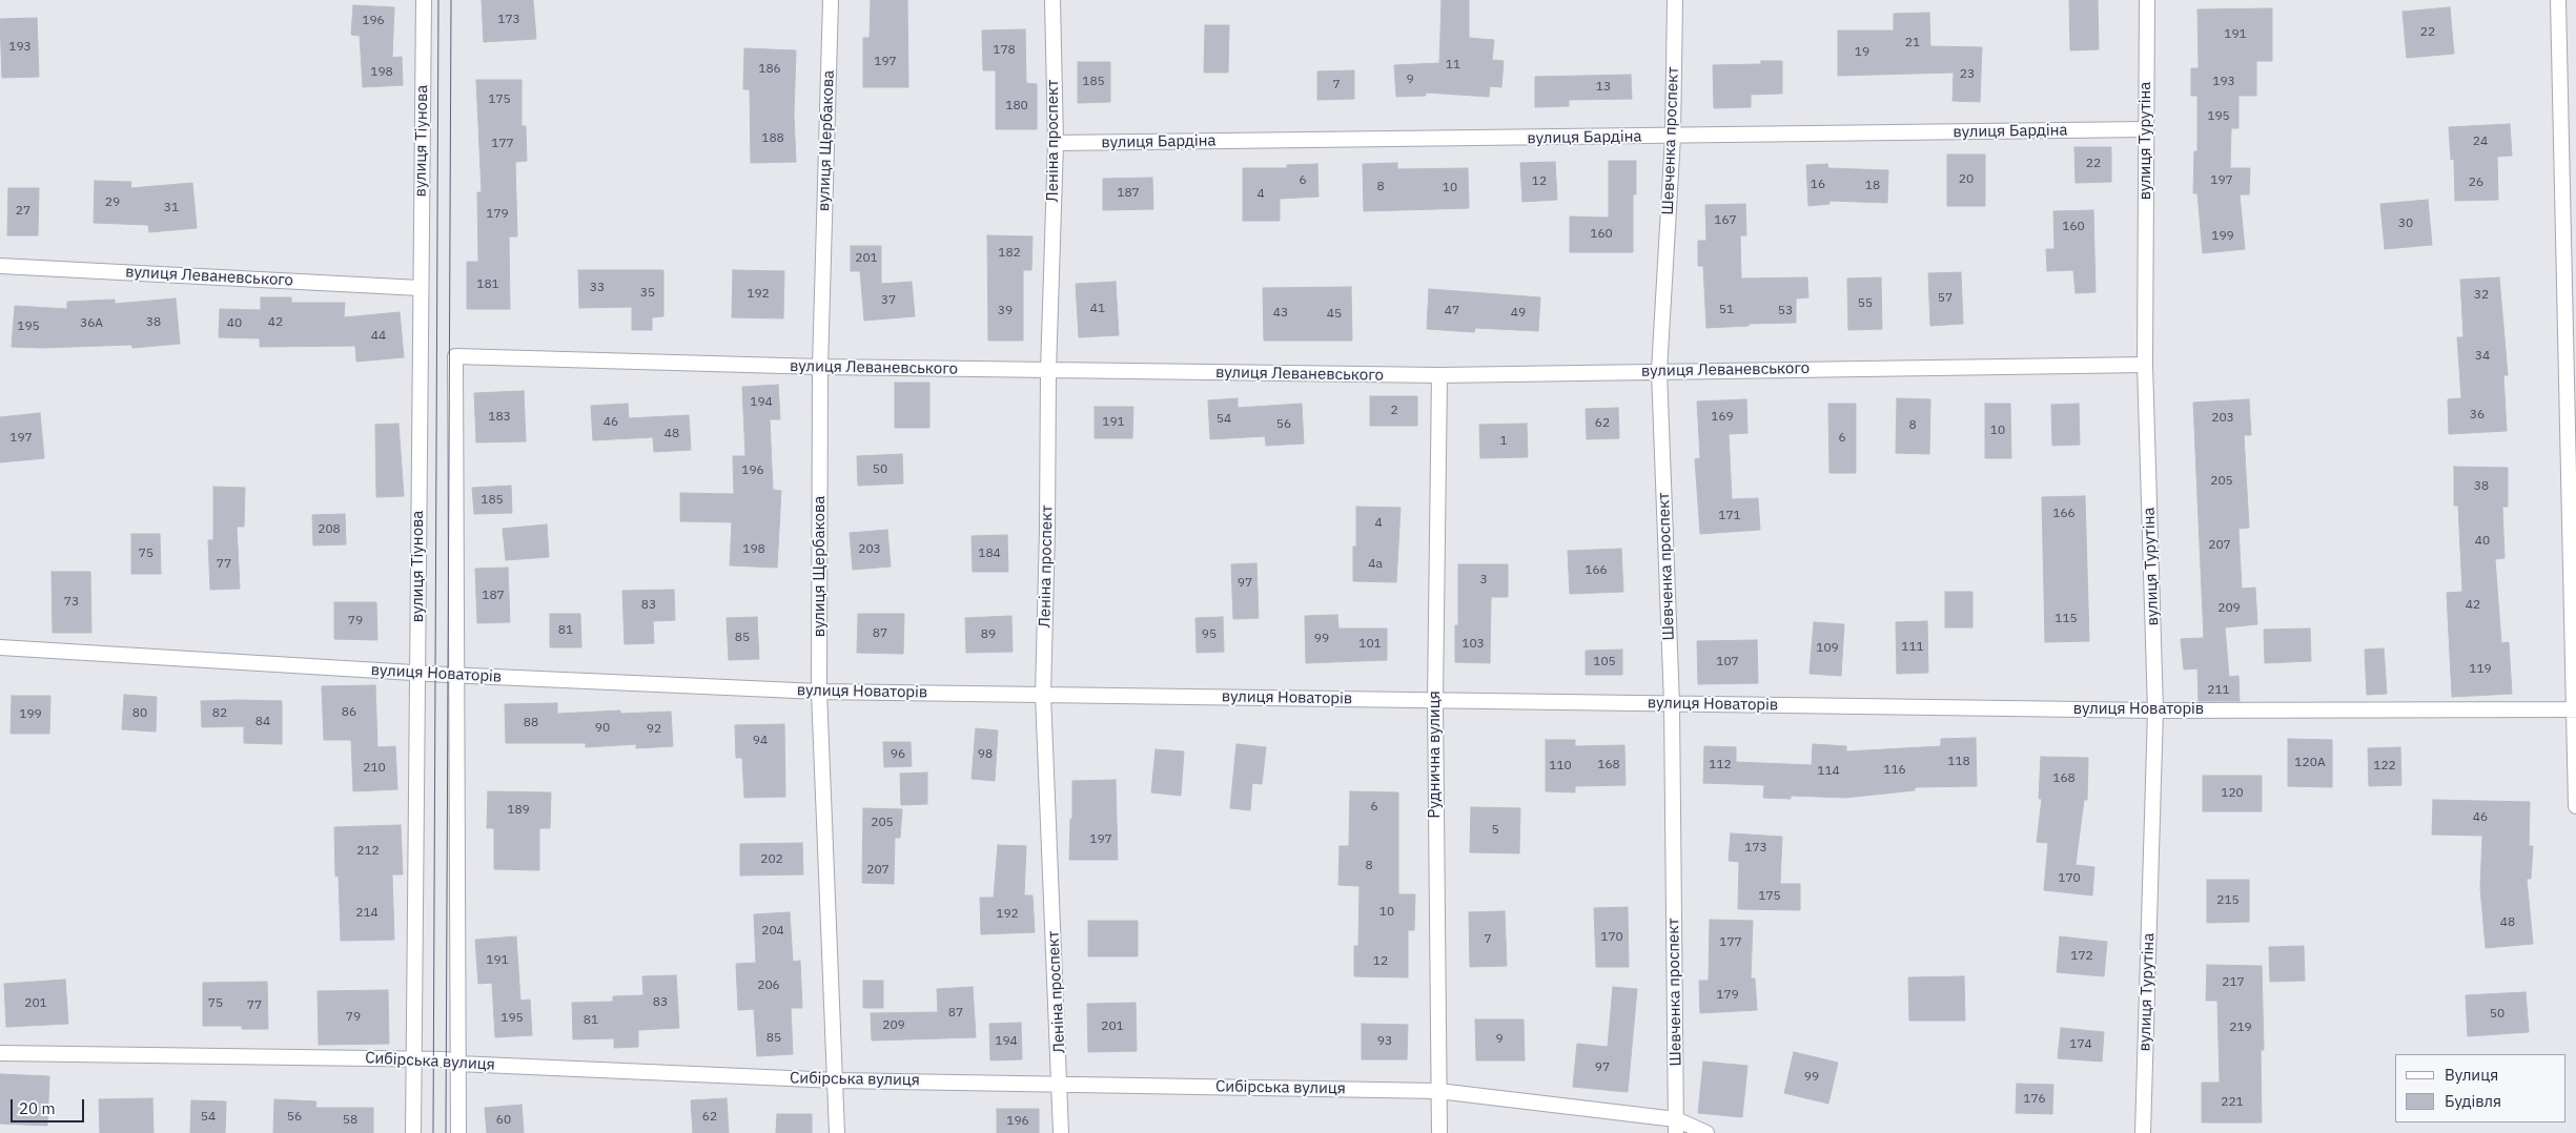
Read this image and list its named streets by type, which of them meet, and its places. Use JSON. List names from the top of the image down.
{
  "streets": {
    "street": [
      "вулиця Бардіна",
      "вулиця Тіунова",
      "вулиця Щербакова",
      "Леніна проспект",
      "Шевченка проспект",
      "вулиця Турутіна",
      "вулиця Леваневського",
      "вулиця Новаторів",
      "Руднична вулиця",
      "Сибірська вулиця"
    ]
  },
  "crossings": [
    ["вулиця Бардіна", "Леніна проспект"],
    ["вулиця Бардіна", "Шевченка проспект"],
    ["вулиця Бардіна", "вулиця Турутіна"],
    ["вулиця Тіунова", "вулиця Леваневського"],
    ["вулиця Тіунова", "вулиця Новаторів"],
    ["вулиця Тіунова", "Сибірська вулиця"],
    ["вулиця Щербакова", "вулиця Леваневського"],
    ["вулиця Щербакова", "вулиця Новаторів"],
    ["вулиця Щербакова", "Сибірська вулиця"],
    ["Леніна проспект", "вулиця Леваневського"],
    ["Леніна проспект", "вулиця Новаторів"],
    ["Леніна проспект", "Сибірська вулиця"],
    ["Шевченка проспект", "вулиця Леваневського"],
    ["Шевченка проспект", "вулиця Новаторів"],
    ["Шевченка проспект", "Сибірська вулиця"],
    ["вулиця Турутіна", "вулиця Леваневського"],
    ["вулиця Турутіна", "вулиця Новаторів"],
    ["вулиця Леваневського", "вулиця Новаторів"],
    ["вулиця Леваневського", "Руднична вулиця"],
    ["вулиця Новаторів", "Руднична вулиця"],
    ["Руднична вулиця", "Сибірська вулиця"]
  ],
  "house_numbers": [
    "173",
    "196",
    "22",
    "191",
    "21",
    "193",
    "178",
    "19",
    "197",
    "11",
    "186",
    "198",
    "23",
    "9",
    "185",
    "193",
    "7",
    "13",
    "175",
    "180",
    "195",
    "188",
    "24",
    "177",
    "22",
    "20",
    "6",
    "197",
    "12",
    "26",
    "16",
    "18",
    "8",
    "10",
    "187",
    "4",
    "29",
    "31",
    "27",
    "179",
    "167",
    "30",
    "160",
    "160",
    "199",
    "182",
    "201",
    "181",
    "33",
    "35",
    "192",
    "32",
    "57",
    "37",
    "55",
    "41",
    "51",
    "39",
    "47",
    "53",
    "43",
    "49",
    "45",
    "38",
    "42",
    "36А",
    "40",
    "195",
    "44",
    "34",
    "194",
    "2",
    "36",
    "183",
    "169",
    "203",
    "54",
    "46",
    "191",
    "62",
    "56",
    "8",
    "10",
    "48",
    "197",
    "6",
    "1",
    "50",
    "196",
    "205",
    "38",
    "185",
    "166",
    "171",
    "4",
    "208",
    "40",
    "207",
    "198",
    "203",
    "75",
    "184",
    "77",
    "4а",
    "166",
    "3",
    "97",
    "187",
    "73",
    "83",
    "42",
    "209",
    "115",
    "79",
    "81",
    "87",
    "89",
    "95",
    "85",
    "99",
    "101",
    "103",
    "111",
    "109",
    "105",
    "107",
    "119",
    "211",
    "86",
    "80",
    "82",
    "199",
    "84",
    "88",
    "90",
    "92",
    "94",
    "96",
    "98",
    "118",
    "120А",
    "168",
    "112",
    "110",
    "122",
    "210",
    "116",
    "114",
    "168",
    "120",
    "6",
    "189",
    "46",
    "205",
    "5",
    "197",
    "173",
    "212",
    "202",
    "8",
    "207",
    "170",
    "175",
    "215",
    "10",
    "214",
    "192",
    "48",
    "204",
    "170",
    "7",
    "177",
    "172",
    "191",
    "12",
    "217",
    "206",
    "179",
    "83",
    "201",
    "75",
    "77",
    "87",
    "50",
    "79",
    "195",
    "81",
    "209",
    "201",
    "219",
    "85",
    "9",
    "194",
    "93",
    "174",
    "97",
    "99",
    "176",
    "221",
    "54",
    "56",
    "62",
    "58",
    "60",
    "196"
  ],
  "legend": ["Вулиця", "Будівля"],
  "scale_bar": "20 m"
}
